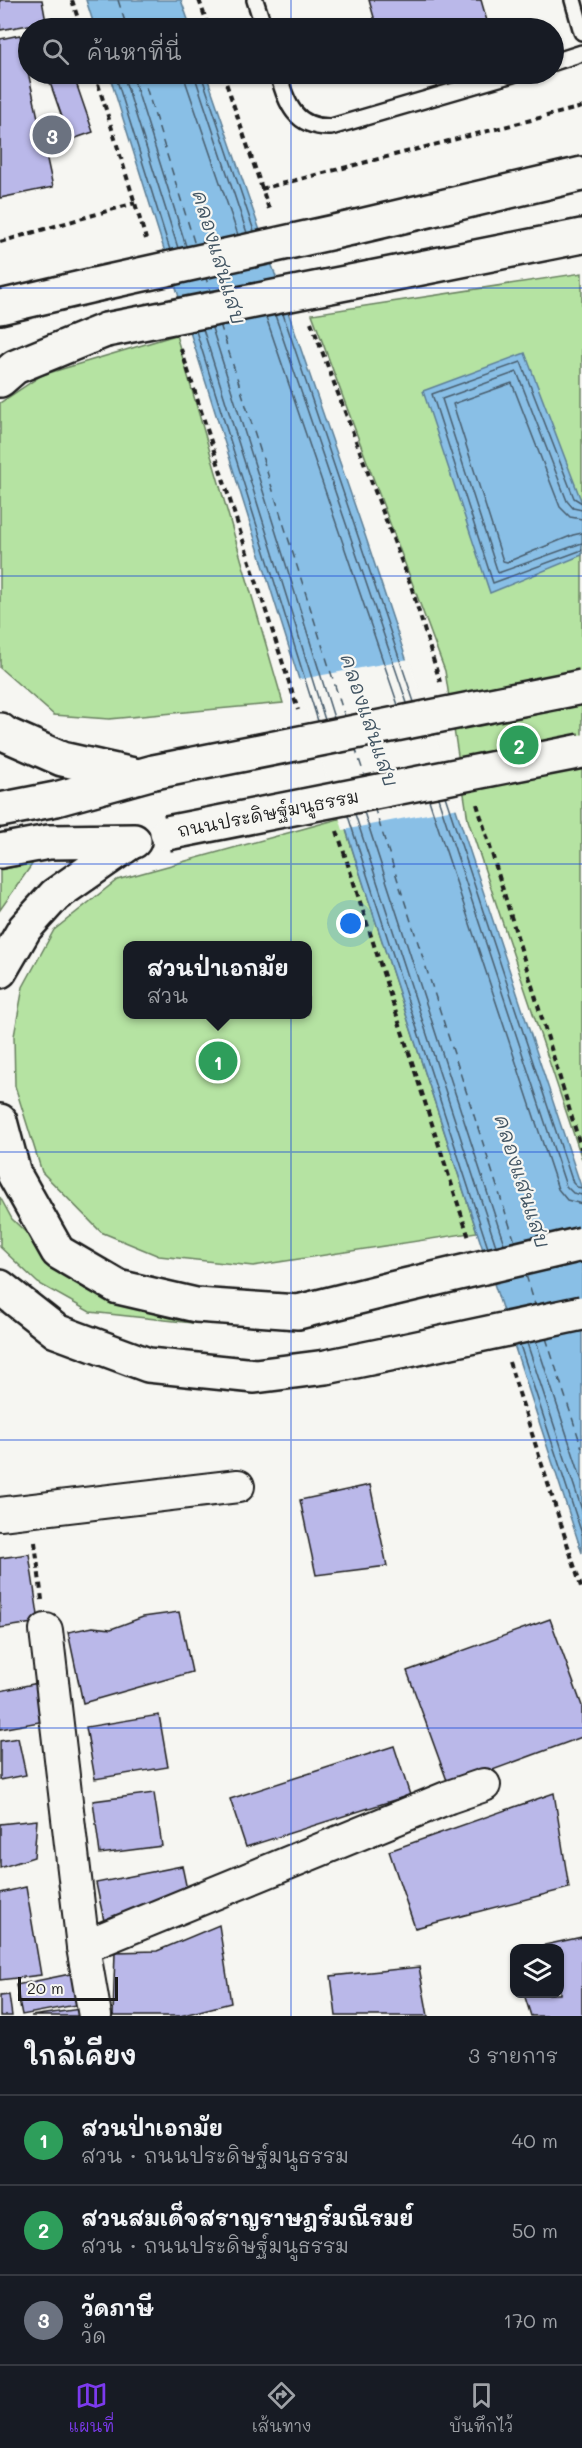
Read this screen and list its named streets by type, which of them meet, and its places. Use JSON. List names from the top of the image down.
{
  "streets": {
    "main road": ["ถนนประดิษฐ์มนูธรรม"]
  },
  "water": ["คลองแสนแสบ"],
  "scale_bar": "20 m",
  "page": {
    "search": "ค้นหาที่นี่",
    "pins": ["3", "2", "1"],
    "popup": ["สวนป่าเอกมัย", "สวน"],
    "scale": "20 m",
    "heading": ["ใกล้เคียง", "3 รายการ"],
    "list": [
      {
        "mark": "1",
        "name": "สวนป่าเอกมัย",
        "note": "สวน · ถนนประดิษฐ์มนูธรรม",
        "value": "40 m"
      },
      {
        "mark": "2",
        "name": "สวนสมเด็จสราญราษฎร์มณีรมย์",
        "note": "สวน · ถนนประดิษฐ์มนูธรรม",
        "value": "50 m"
      },
      {
        "mark": "3",
        "name": "วัดภาษี",
        "note": "วัด",
        "value": "170 m"
      }
    ],
    "nav": ["แผนที่", "เส้นทาง", "บันทึกไว้"]
  }
}
